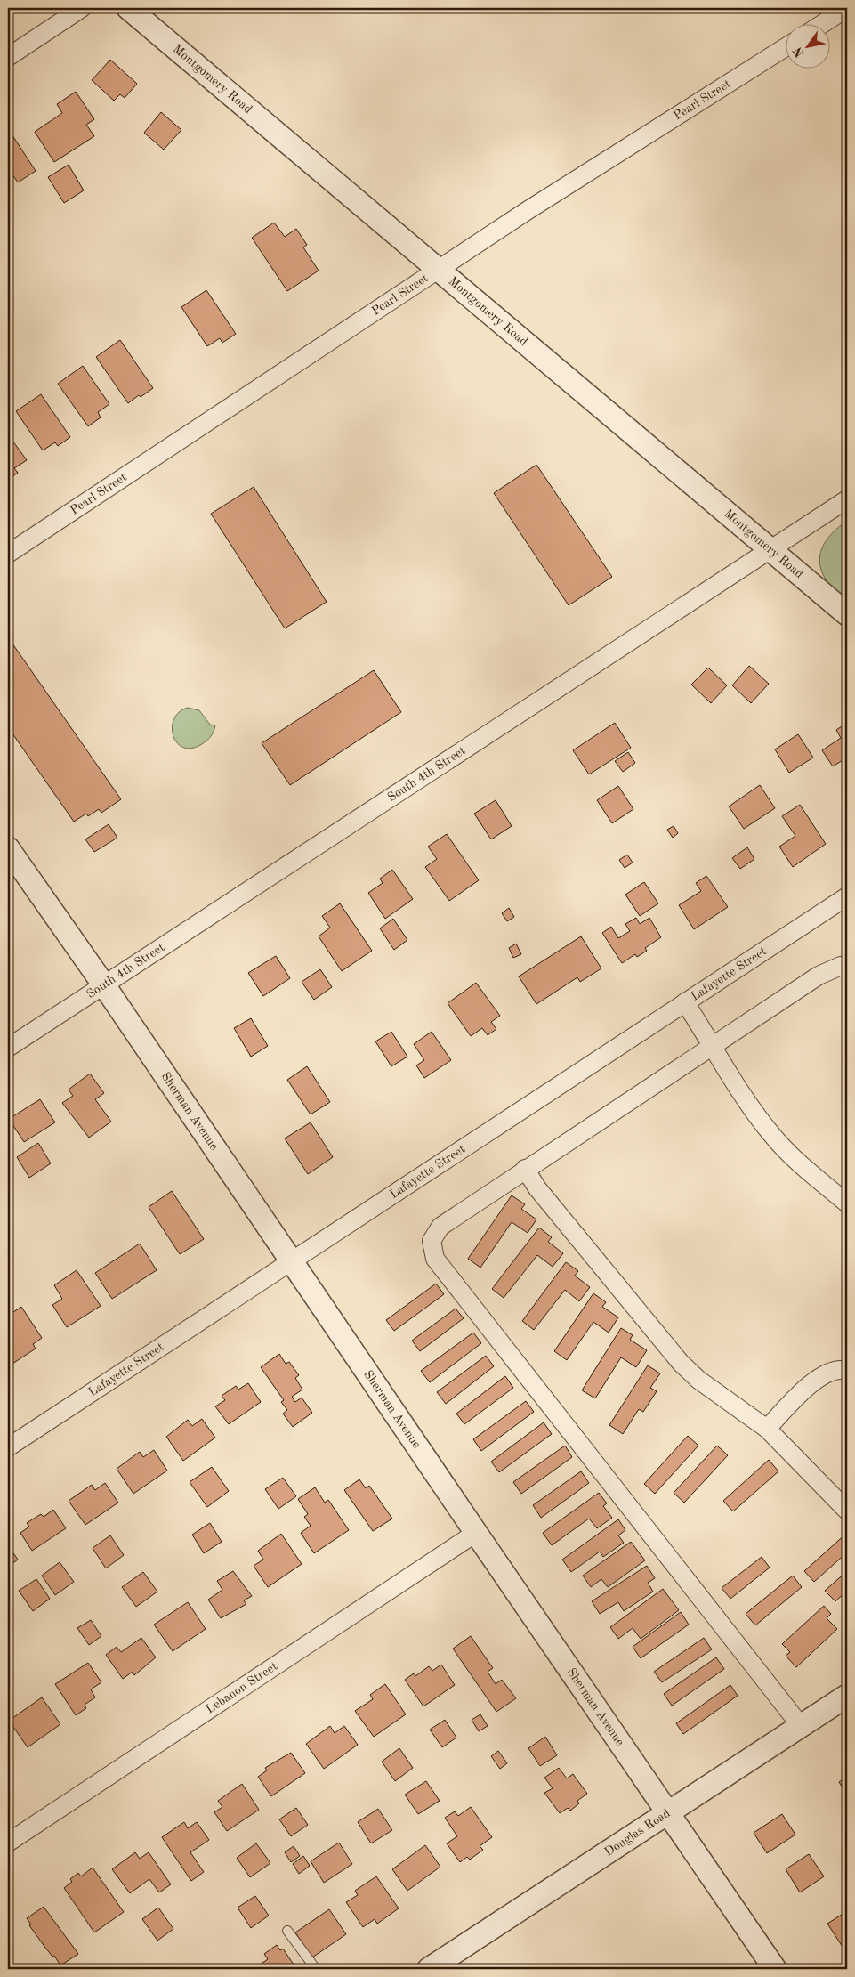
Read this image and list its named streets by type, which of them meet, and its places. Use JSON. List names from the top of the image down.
{
  "streets": {
    "street": [
      "Montgomery Road",
      "Pearl Street",
      "South 4th Street",
      "Lafayette Street",
      "Sherman Avenue",
      "Lebanon Street",
      "Douglas Road"
    ]
  },
  "crossings": [
    ["Montgomery Road", "Pearl Street"],
    ["Montgomery Road", "South 4th Street"],
    ["South 4th Street", "Sherman Avenue"],
    ["Lafayette Street", "Sherman Avenue"],
    ["Sherman Avenue", "Lebanon Street"],
    ["Sherman Avenue", "Douglas Road"]
  ],
  "north": "bottom left"
}
